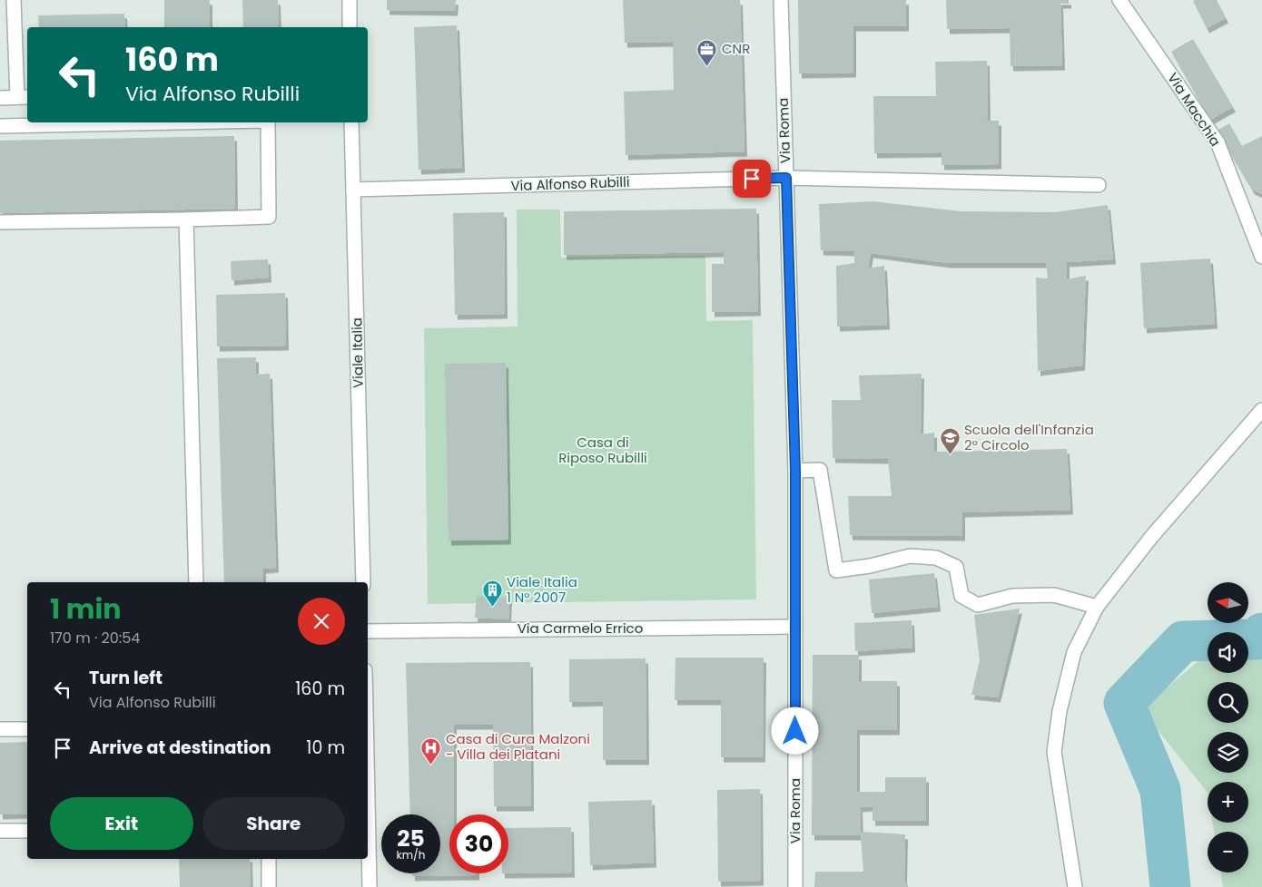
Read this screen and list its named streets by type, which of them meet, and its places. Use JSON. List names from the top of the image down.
{
  "streets": {
    "street": [
      "Via Macchia",
      "Via Roma",
      "Via Alfonso Rubilli",
      "Viale Italia",
      "Via Carmelo Errico"
    ]
  },
  "crossings": [
    ["Via Roma", "Via Alfonso Rubilli"],
    ["Via Roma", "Via Carmelo Errico"],
    ["Via Alfonso Rubilli", "Viale Italia"]
  ],
  "parks": ["Casa di Riposo Rubilli"],
  "places": {
    "office": ["CNR"],
    "school or university": ["Scuola dell'Infanzia 2° Circolo"],
    "building": ["Viale Italia 1 N° 2007"],
    "hospital": ["Casa di Cura Malzoni - Villa dei Platani"]
  },
  "north": "left",
  "page": {
    "turn": ["160 m", "Via Alfonso Rubilli"],
    "map_buttons": ["+", "−"],
    "heading": ["1 min", "170 m · 20:54"],
    "list": [
      {
        "name": "Turn left",
        "note": "Via Alfonso Rubilli",
        "value": "160 m"
      },
      {
        "name": "Arrive at destination",
        "value": "10 m"
      }
    ],
    "buttons": ["Exit", "Share"],
    "speed": "25 km/h",
    "limit": "30"
  }
}
